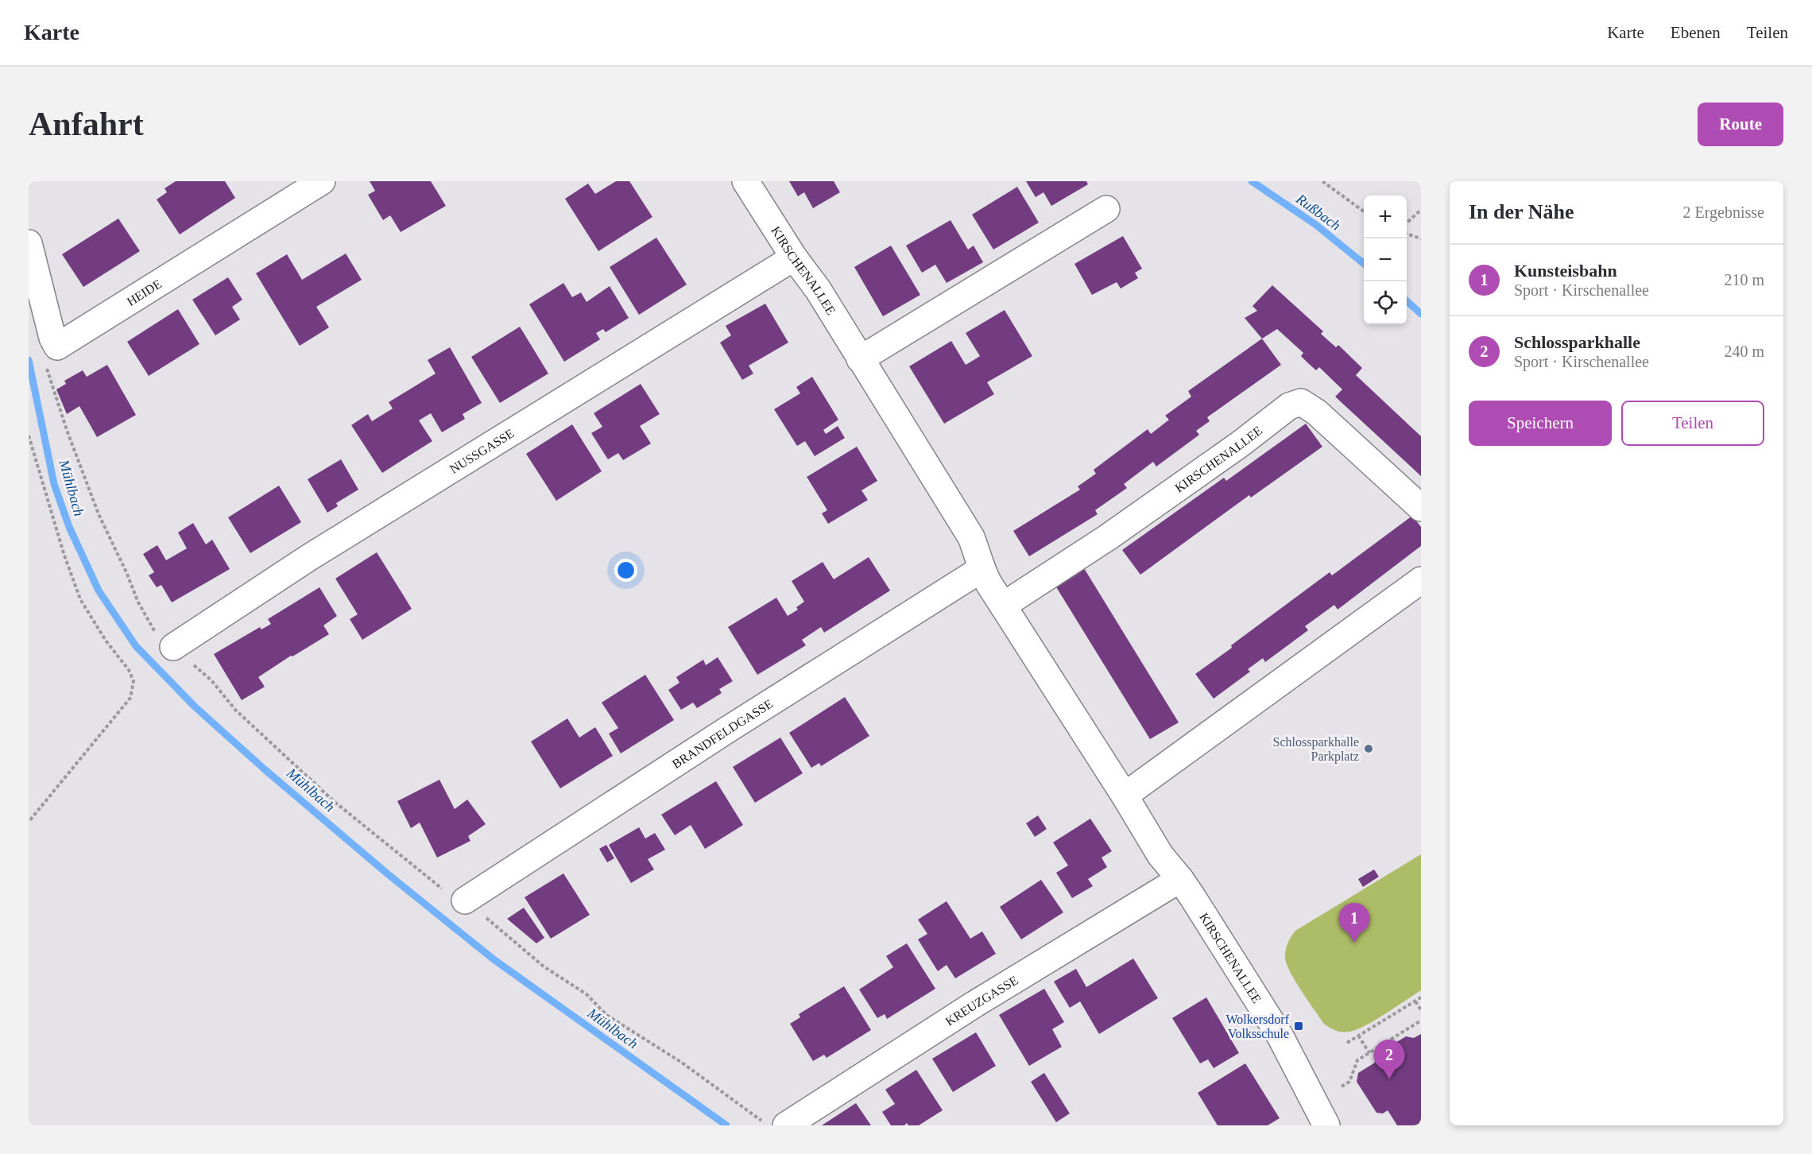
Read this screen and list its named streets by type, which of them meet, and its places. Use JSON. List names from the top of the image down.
{
  "streets": {
    "street": [
      "KIRSCHENALLEE",
      "HEIDE",
      "NUSSGASSE",
      "BRANDFELDGASSE",
      "KREUZGASSE"
    ]
  },
  "crossings": [
    ["KIRSCHENALLEE", "NUSSGASSE"],
    ["KIRSCHENALLEE", "BRANDFELDGASSE"],
    ["KIRSCHENALLEE", "KREUZGASSE"]
  ],
  "water": ["Rußbach", "Mühlbach"],
  "places": {
    "other": ["Schlossparkhalle Parkplatz"],
    "transit": ["Wolkersdorf Volksschule"]
  },
  "page": {
    "header": "Karte",
    "nav": ["Karte", "Ebenen", "Teilen"],
    "buttons": [
      "Route",
      ["Speichern", "Teilen"]
    ],
    "title": "Anfahrt",
    "heading": ["In der Nähe", "2 Ergebnisse"],
    "map_buttons": ["+", "−"],
    "list": [
      {
        "mark": "1",
        "name": "Kunsteisbahn",
        "note": "Sport · Kirschenallee",
        "value": "210 m"
      },
      {
        "mark": "2",
        "name": "Schlossparkhalle",
        "note": "Sport · Kirschenallee",
        "value": "240 m"
      }
    ],
    "pins": ["1", "2"]
  }
}
